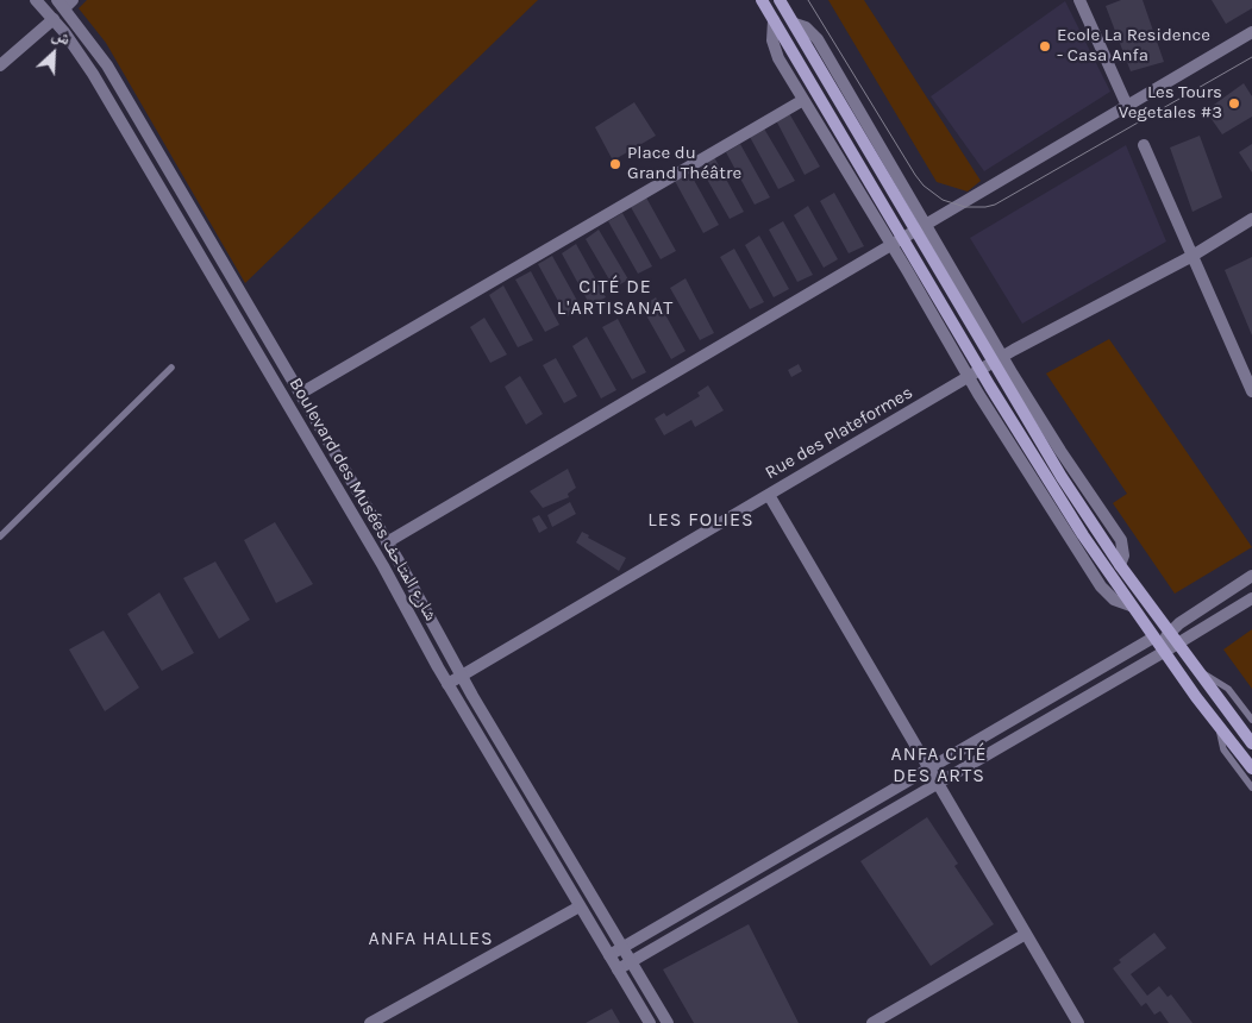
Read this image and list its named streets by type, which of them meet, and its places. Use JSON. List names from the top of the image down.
{
  "streets": {
    "street": ["Rue des Plateformes", "Boulevard des Musées شارع المتاحف"]
  },
  "crossings": [
    ["Rue des Plateformes", "Boulevard des Musées شارع المتاحف"]
  ],
  "districts": [
    "CITÉ DE L'ARTISANAT",
    "LES FOLIES",
    "ANFA CITÉ DES ARTS",
    "ANFA HALLES"
  ],
  "places": ["Ecole La Residence - Casa Anfa", "Les Tours Vegetales #3", "Place du Grand Théâtre"],
  "north": "top right"
}
